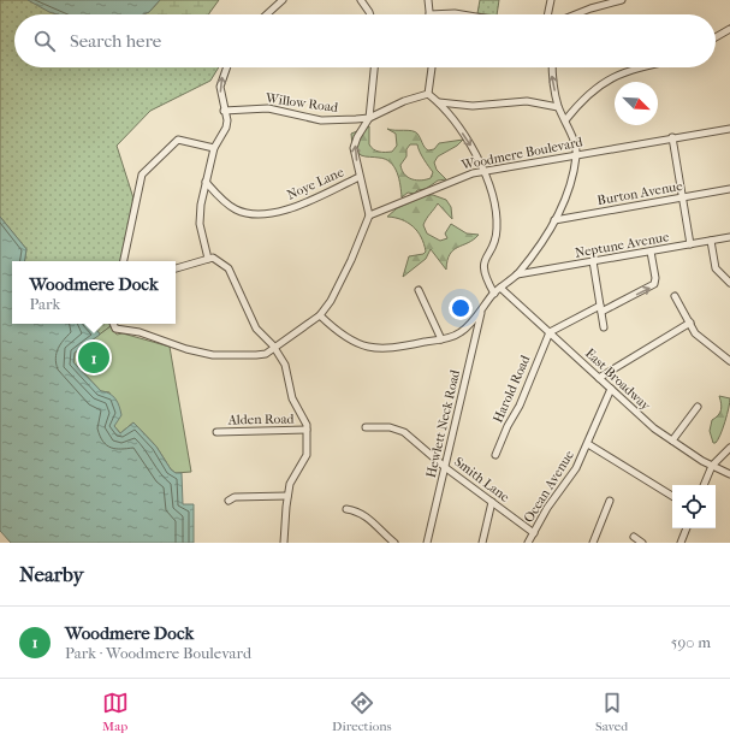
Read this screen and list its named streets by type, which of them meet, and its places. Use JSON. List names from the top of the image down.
{
  "streets": {
    "street": [
      "Willow Road",
      "Woodmere Boulevard",
      "Noye Lane",
      "Burton Avenue",
      "Neptune Avenue",
      "East Broadway",
      "Harold Road",
      "Alden Road",
      "Hewlett Neck Road",
      "Smith Lane",
      "Ocean Avenue"
    ]
  },
  "crossings": [
    ["East Broadway", "Harold Road"],
    ["East Broadway", "Ocean Avenue"],
    ["Hewlett Neck Road", "Smith Lane"],
    ["Smith Lane", "Ocean Avenue"]
  ],
  "north": "bottom right",
  "page": {
    "search": "Search here",
    "popup": ["Woodmere Dock", "Park"],
    "pins": "1",
    "heading": "Nearby",
    "list": [
      {
        "mark": "1",
        "name": "Woodmere Dock",
        "note": "Park · Woodmere Boulevard",
        "value": "590 m"
      }
    ],
    "nav": ["Map", "Directions", "Saved"]
  }
}
